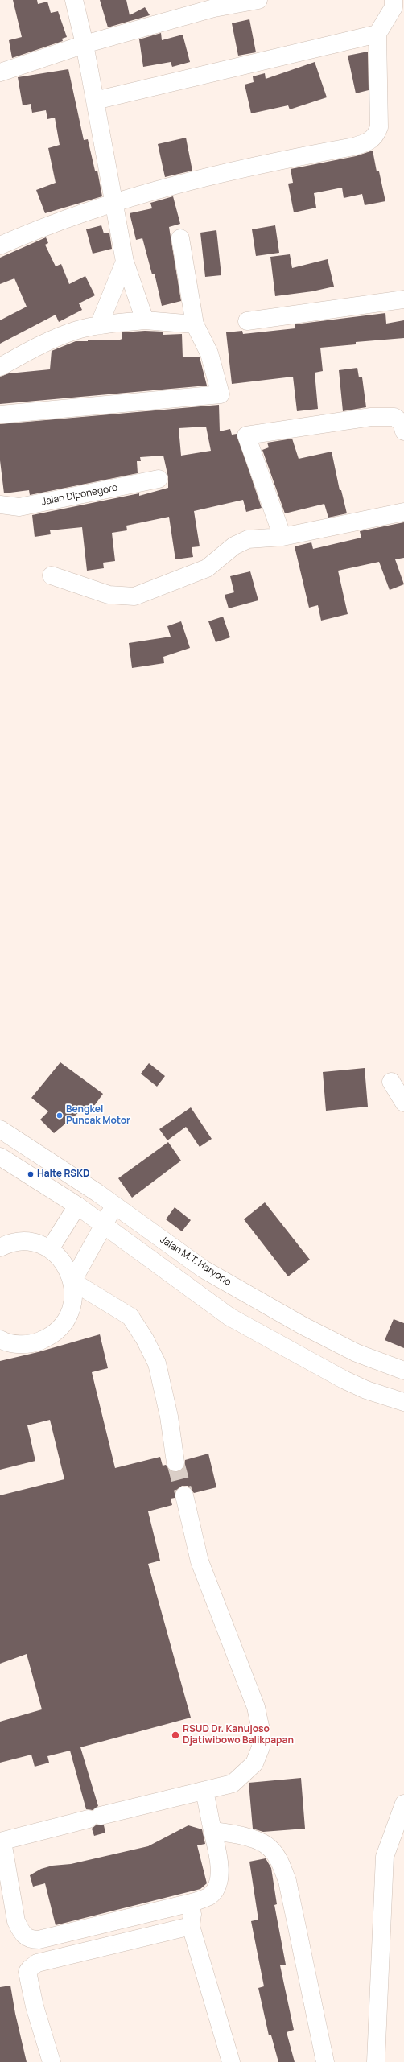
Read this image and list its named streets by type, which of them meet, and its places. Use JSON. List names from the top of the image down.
{
  "streets": {
    "main road": ["Jalan Diponegoro", "Jalan M.T. Haryono"]
  },
  "places": ["Bengkel Puncak Motor", "Halte RSKD", "RSUD Dr. Kanujoso Djatiwibowo Balikpapan"]
}
